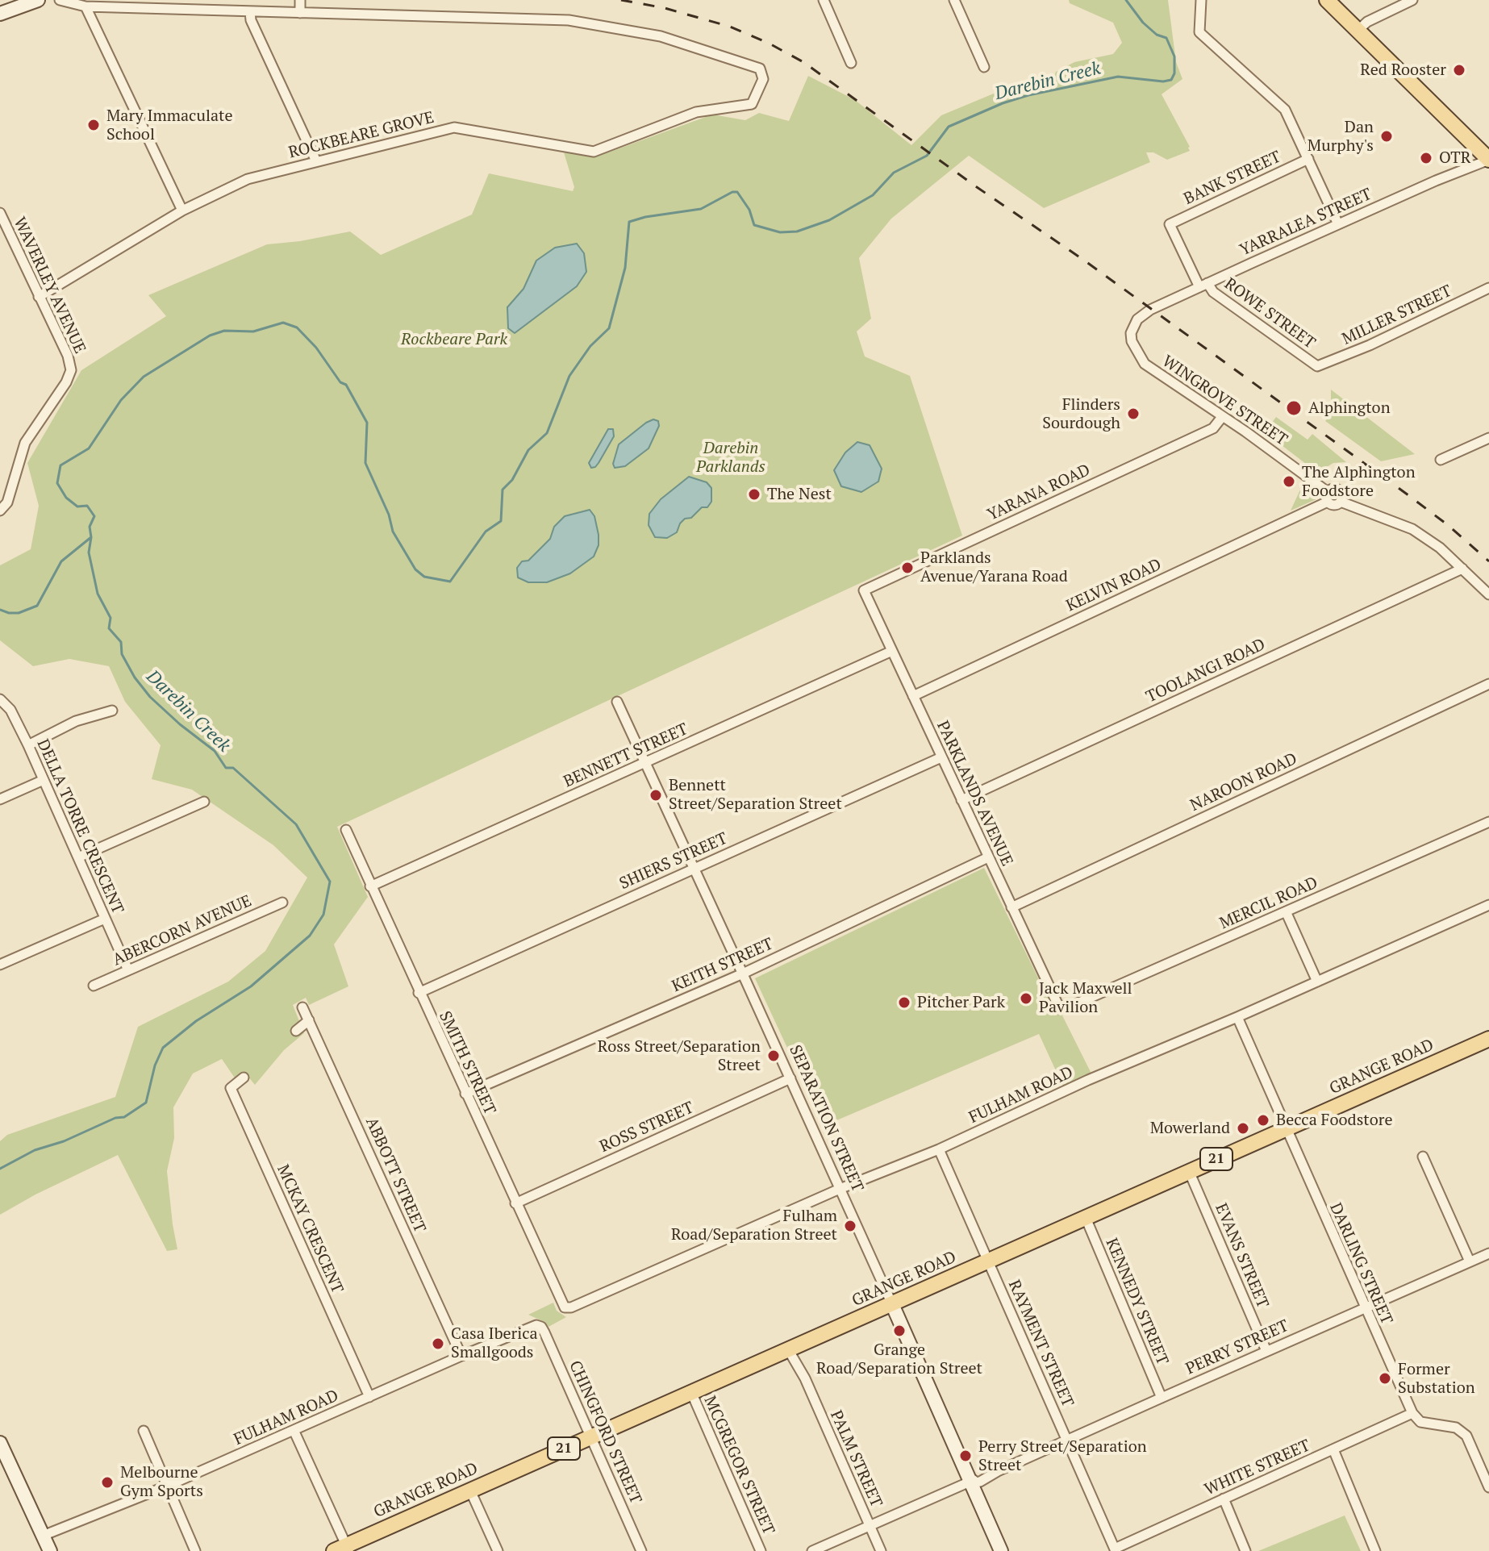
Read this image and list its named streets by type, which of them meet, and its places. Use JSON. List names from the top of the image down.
{
  "streets": {
    "main road": ["GRANGE ROAD", "21"],
    "street": [
      "ROCKBEARE GROVE",
      "BANK STREET",
      "YARRALEA STREET",
      "WAVERLEY AVENUE",
      "ROWE STREET",
      "MILLER STREET",
      "WINGROVE STREET",
      "YARANA ROAD",
      "KELVIN ROAD",
      "TOOLANGI ROAD",
      "BENNETT STREET",
      "NAROON ROAD",
      "PARKLANDS AVENUE",
      "DELLA TORRE CRESCENT",
      "SHIERS STREET",
      "MERCIL ROAD",
      "ABERCORN AVENUE",
      "KEITH STREET",
      "SMITH STREET",
      "FULHAM ROAD",
      "SEPARATION STREET",
      "ROSS STREET",
      "ABBOTT STREET",
      "MCKAY CRESCENT",
      "EVANS STREET",
      "DARLING STREET",
      "KENNEDY STREET",
      "RAYMENT STREET",
      "PERRY STREET",
      "CHINGFORD STREET",
      "PALM STREET",
      "MCGREGOR STREET",
      "WHITE STREET"
    ]
  },
  "crossings": [
    ["ROCKBEARE GROVE", "WAVERLEY AVENUE"],
    ["BANK STREET", "ROWE STREET"],
    ["YARRALEA STREET", "ROWE STREET"],
    ["YARRALEA STREET", "WINGROVE STREET"],
    ["ROWE STREET", "MILLER STREET"],
    ["WINGROVE STREET", "YARANA ROAD"],
    ["WINGROVE STREET", "KELVIN ROAD"],
    ["YARANA ROAD", "PARKLANDS AVENUE"],
    ["KELVIN ROAD", "PARKLANDS AVENUE"],
    ["TOOLANGI ROAD", "PARKLANDS AVENUE"],
    ["BENNETT STREET", "PARKLANDS AVENUE"],
    ["BENNETT STREET", "SMITH STREET"],
    ["BENNETT STREET", "SEPARATION STREET"],
    ["NAROON ROAD", "PARKLANDS AVENUE"],
    ["PARKLANDS AVENUE", "SHIERS STREET"],
    ["PARKLANDS AVENUE", "MERCIL ROAD"],
    ["PARKLANDS AVENUE", "KEITH STREET"],
    ["DELLA TORRE CRESCENT", "ABERCORN AVENUE"],
    ["SHIERS STREET", "SMITH STREET"],
    ["SHIERS STREET", "SEPARATION STREET"],
    ["KEITH STREET", "SMITH STREET"],
    ["KEITH STREET", "SEPARATION STREET"],
    ["SMITH STREET", "FULHAM ROAD"],
    ["SMITH STREET", "ROSS STREET"],
    ["GRANGE ROAD", "SEPARATION STREET"],
    ["GRANGE ROAD", "EVANS STREET"],
    ["GRANGE ROAD", "DARLING STREET"],
    ["GRANGE ROAD", "KENNEDY STREET"],
    ["GRANGE ROAD", "RAYMENT STREET"],
    ["GRANGE ROAD", "CHINGFORD STREET"],
    ["GRANGE ROAD", "PALM STREET"],
    ["GRANGE ROAD", "MCGREGOR STREET"],
    ["FULHAM ROAD", "SEPARATION STREET"],
    ["FULHAM ROAD", "ABBOTT STREET"],
    ["FULHAM ROAD", "MCKAY CRESCENT"],
    ["FULHAM ROAD", "DARLING STREET"],
    ["FULHAM ROAD", "RAYMENT STREET"],
    ["FULHAM ROAD", "CHINGFORD STREET"],
    ["SEPARATION STREET", "ROSS STREET"],
    ["SEPARATION STREET", "PERRY STREET"],
    ["EVANS STREET", "PERRY STREET"],
    ["DARLING STREET", "PERRY STREET"],
    ["DARLING STREET", "WHITE STREET"],
    ["KENNEDY STREET", "PERRY STREET"],
    ["RAYMENT STREET", "PERRY STREET"],
    ["RAYMENT STREET", "WHITE STREET"],
    ["PERRY STREET", "PALM STREET"]
  ],
  "water": ["Darebin Creek"],
  "parks": ["Rockbeare Park", "Darebin Parklands"],
  "places": [
    "Red Rooster",
    "Mary Immaculate School",
    "Dan Murphy's",
    "OTR",
    "Alphington",
    "Flinders Sourdough",
    "The Alphington Foodstore",
    "The Nest",
    "Parklands Avenue/Yarana Road",
    "Bennett Street/Separation Street",
    "Jack Maxwell Pavilion",
    "Pitcher Park",
    "Ross Street/Separation Street",
    "Becca Foodstore",
    "Mowerland",
    "Fulham Road/Separation Street",
    "Grange Road/Separation Street",
    "Casa Iberica Smallgoods",
    "Former Substation",
    "Perry Street/Separation Street",
    "Melbourne Gym Sports"
  ]
}
